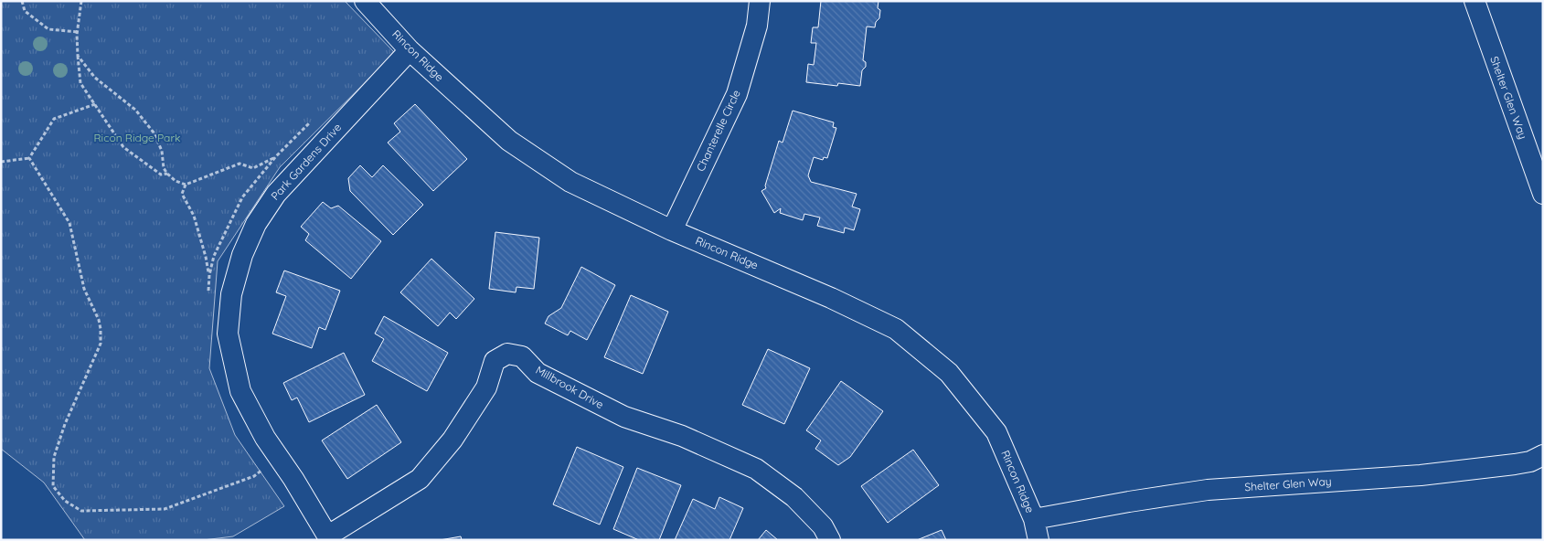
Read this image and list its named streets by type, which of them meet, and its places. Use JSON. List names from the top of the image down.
{
  "streets": {
    "street": [
      "Rincon Ridge",
      "Shelter Glen Way",
      "Chanterelle Circle",
      "Park Gardens Drive",
      "Millbrook Drive"
    ]
  },
  "crossings": [
    ["Rincon Ridge", "Shelter Glen Way"],
    ["Rincon Ridge", "Chanterelle Circle"],
    ["Rincon Ridge", "Park Gardens Drive"],
    ["Park Gardens Drive", "Millbrook Drive"]
  ],
  "parks": ["Ricon Ridge Park"]
}
